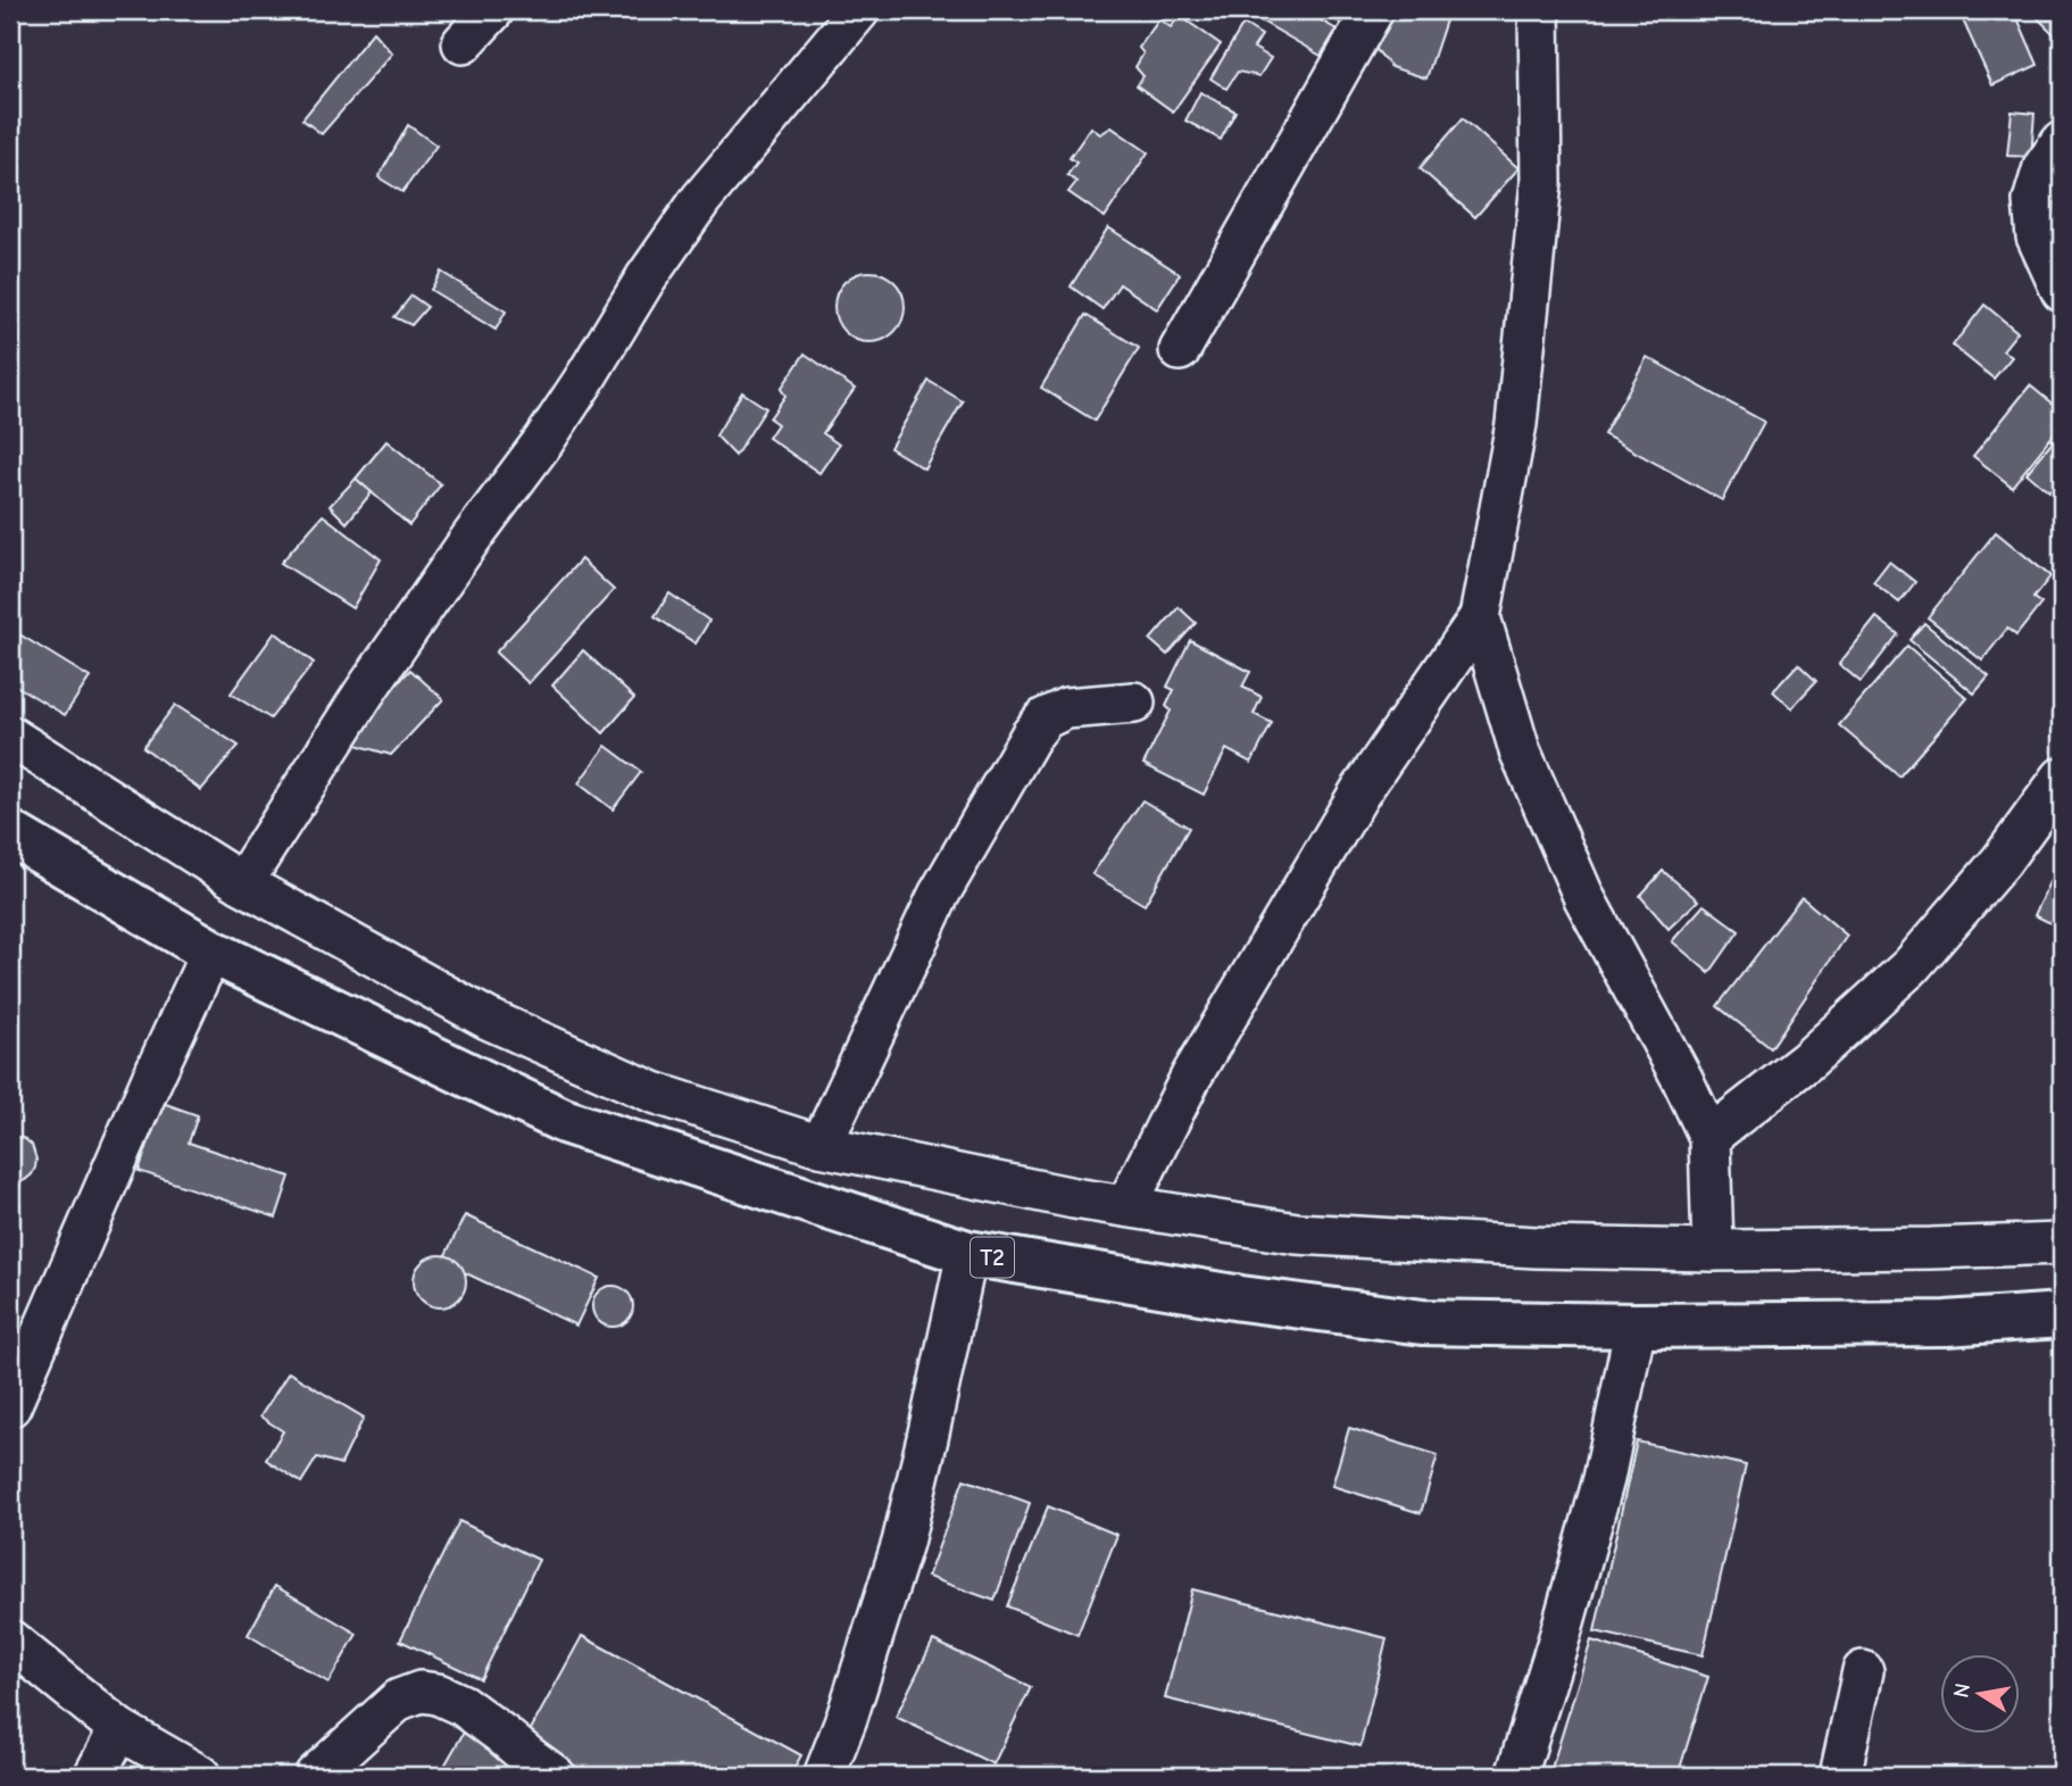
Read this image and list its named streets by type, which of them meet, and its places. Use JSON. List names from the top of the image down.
{
  "streets": {
    "highway": ["T2"]
  },
  "north": "left"
}
